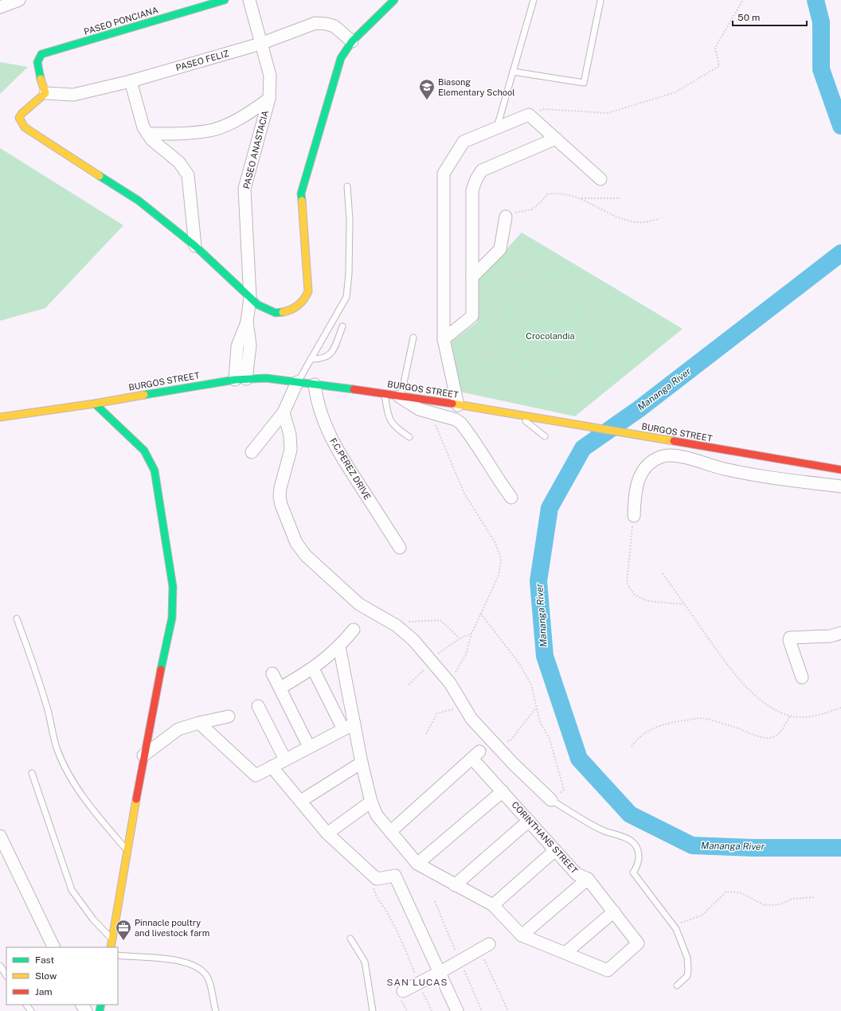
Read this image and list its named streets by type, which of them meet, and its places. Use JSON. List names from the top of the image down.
{
  "streets": {
    "street": [
      "PASEO PONCIANA",
      "PASEO FELIZ",
      "PASEO ANASTACIA",
      "BURGOS STREET",
      "F.C.PEREZ DRIVE",
      "CORINTHANS STREET"
    ]
  },
  "crossings": [
    ["PASEO PONCIANA", "PASEO FELIZ"],
    ["PASEO FELIZ", "PASEO ANASTACIA"],
    ["PASEO ANASTACIA", "BURGOS STREET"],
    ["BURGOS STREET", "F.C.PEREZ DRIVE"]
  ],
  "districts": ["SAN LUCAS"],
  "water": ["Mananga River"],
  "parks": ["Crocolandia"],
  "places": {
    "school or university": ["Biasong Elementary School"],
    "office": ["Pinnacle poultry and livestock farm"]
  },
  "legend": ["Fast", "Slow", "Jam"],
  "scale_bar": "50 m"
}
